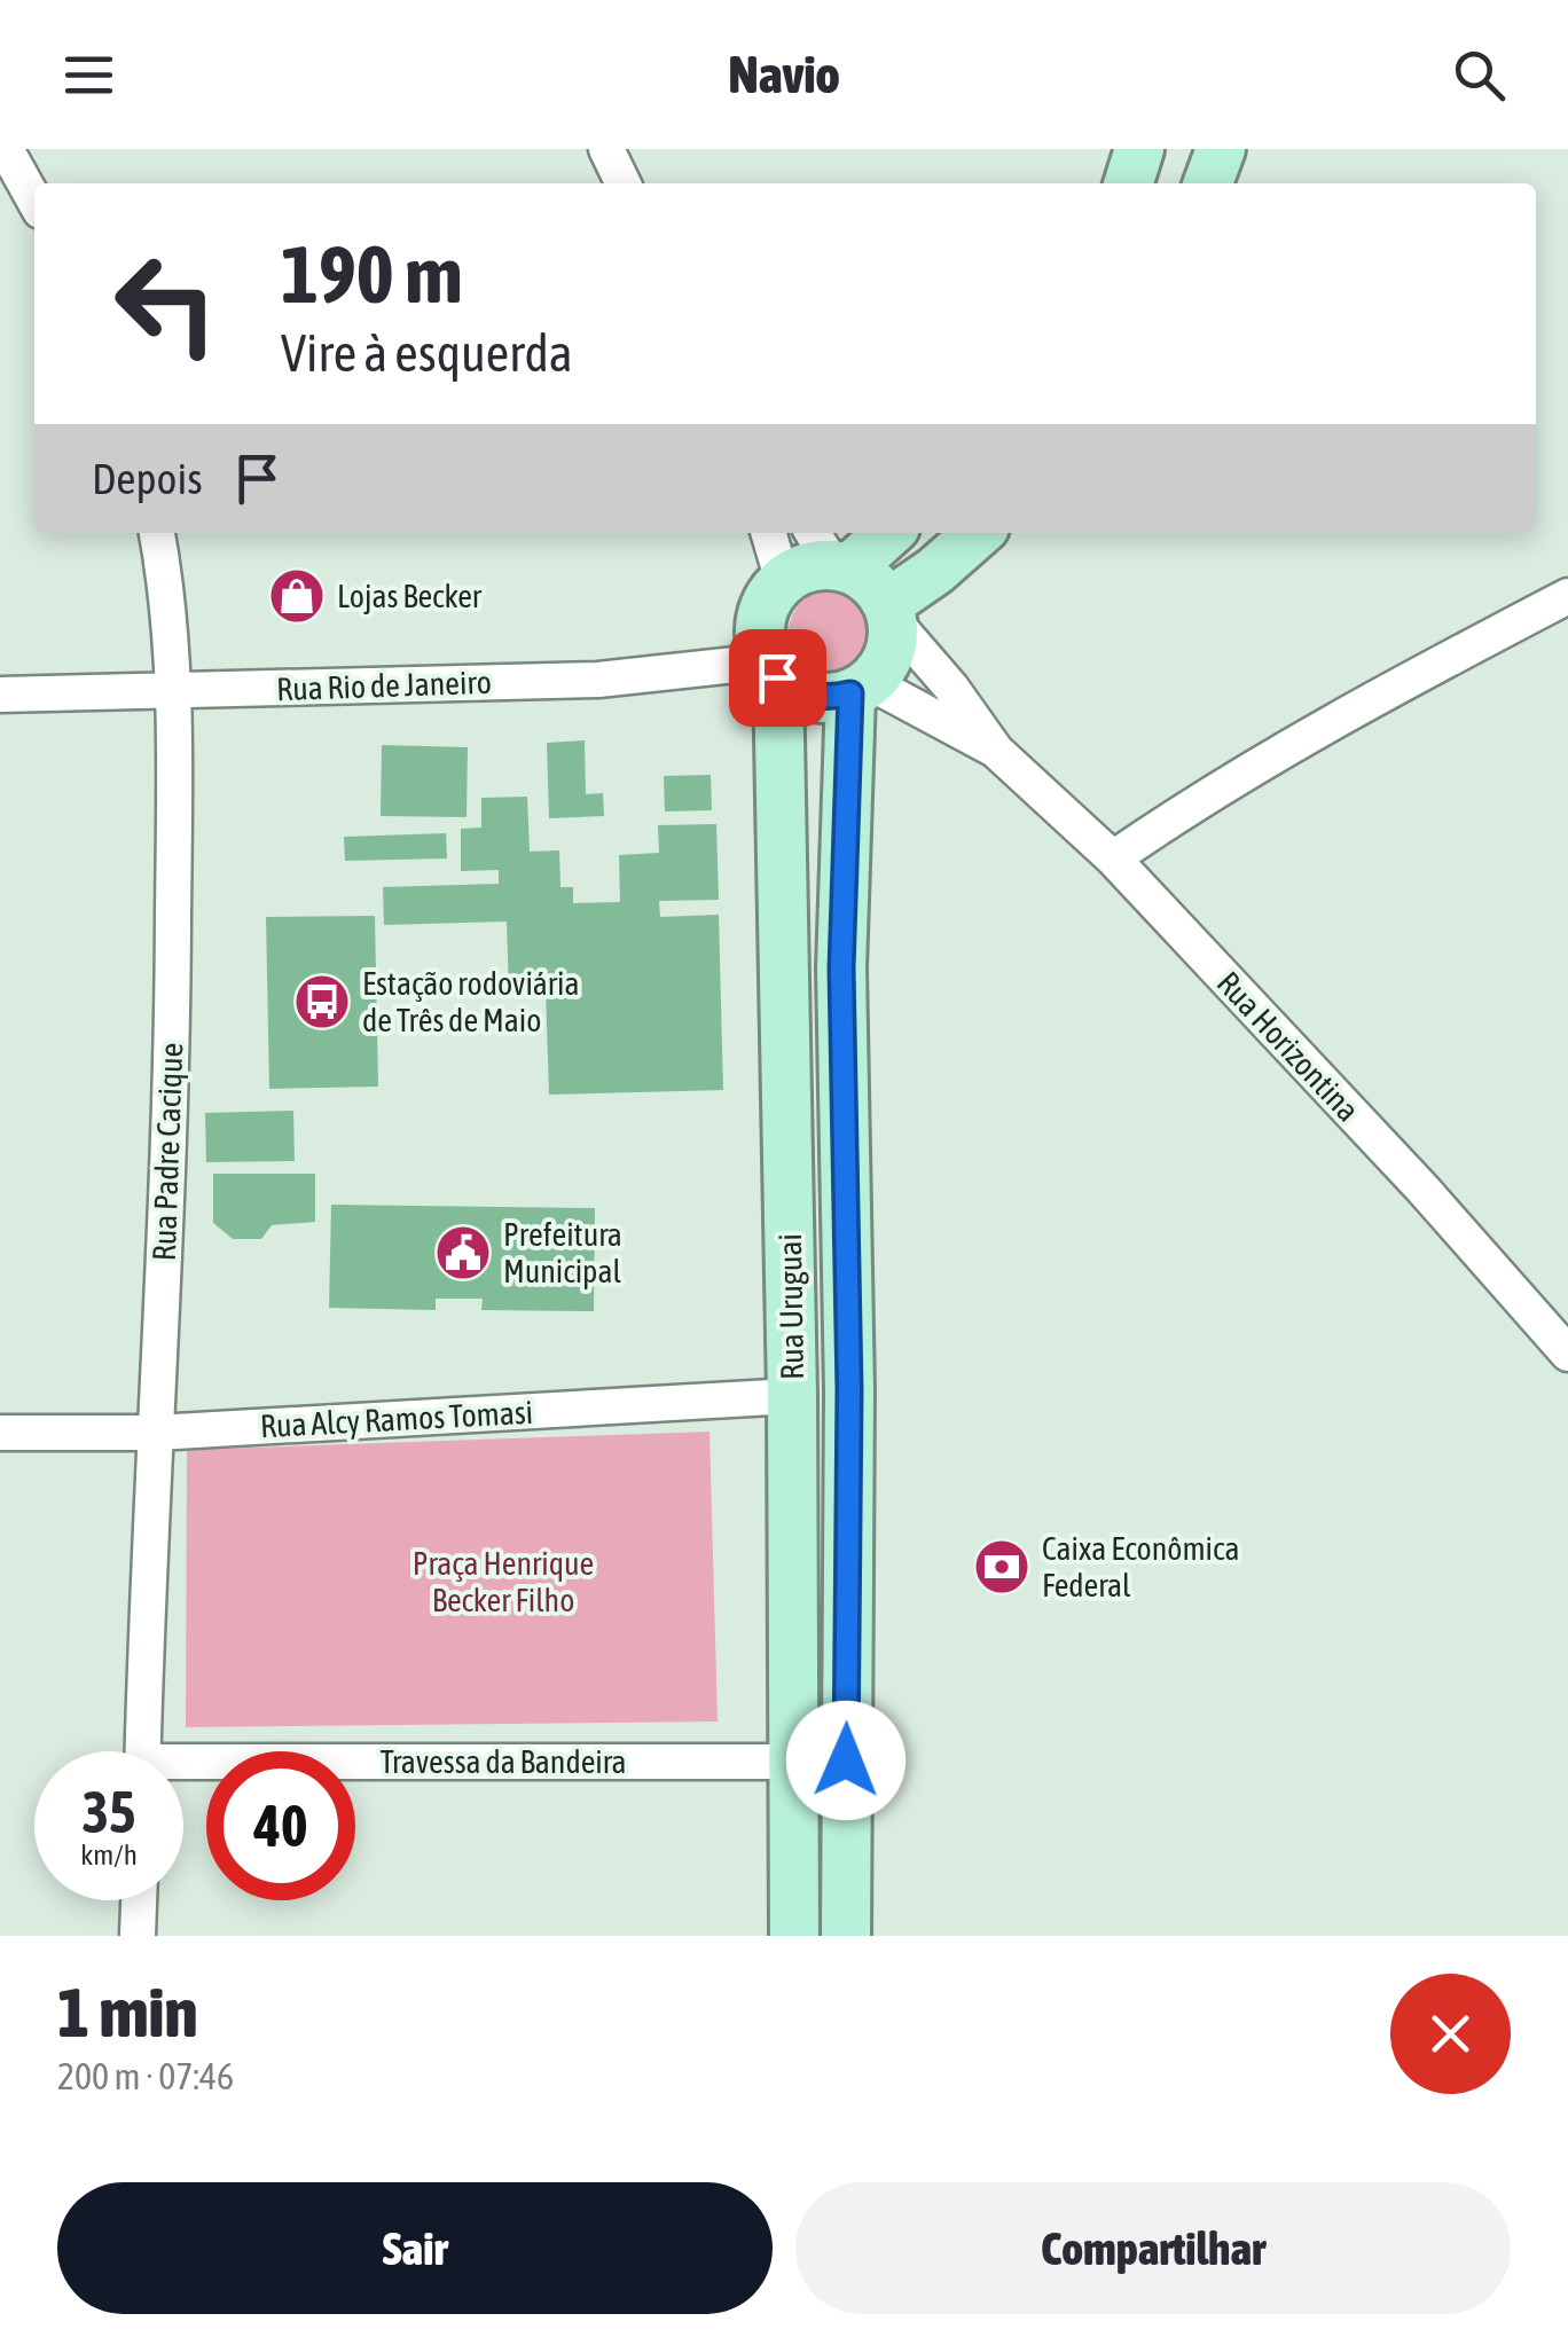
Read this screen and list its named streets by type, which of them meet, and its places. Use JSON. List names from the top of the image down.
{
  "streets": {
    "street": [
      "Rua Rio de Janeiro",
      "Rua Horizontina",
      "Rua Padre Cacique",
      "Rua Uruguai",
      "Rua Alcy Ramos Tomasi",
      "Travessa da Bandeira"
    ]
  },
  "crossings": [
    ["Rua Rio de Janeiro", "Rua Horizontina"],
    ["Rua Rio de Janeiro", "Rua Padre Cacique"],
    ["Rua Rio de Janeiro", "Rua Uruguai"],
    ["Rua Horizontina", "Rua Uruguai"],
    ["Rua Padre Cacique", "Rua Alcy Ramos Tomasi"],
    ["Rua Uruguai", "Rua Alcy Ramos Tomasi"],
    ["Rua Uruguai", "Travessa da Bandeira"]
  ],
  "parks": ["Praça Henrique Becker Filho"],
  "places": {
    "shop": ["Lojas Becker"],
    "bus stop": ["Estação rodoviária de Três de Maio"],
    "public building": ["Prefeitura Municipal"],
    "bank": ["Caixa Econômica Federal"]
  },
  "page": {
    "header": "Navio",
    "turn": ["190 m", "Vire à esquerda"],
    "then": "Depois",
    "speed": "35 km/h",
    "limit": "40",
    "heading": ["1 min", "200 m · 07:46"],
    "buttons": ["Sair", "Compartilhar"]
  }
}
